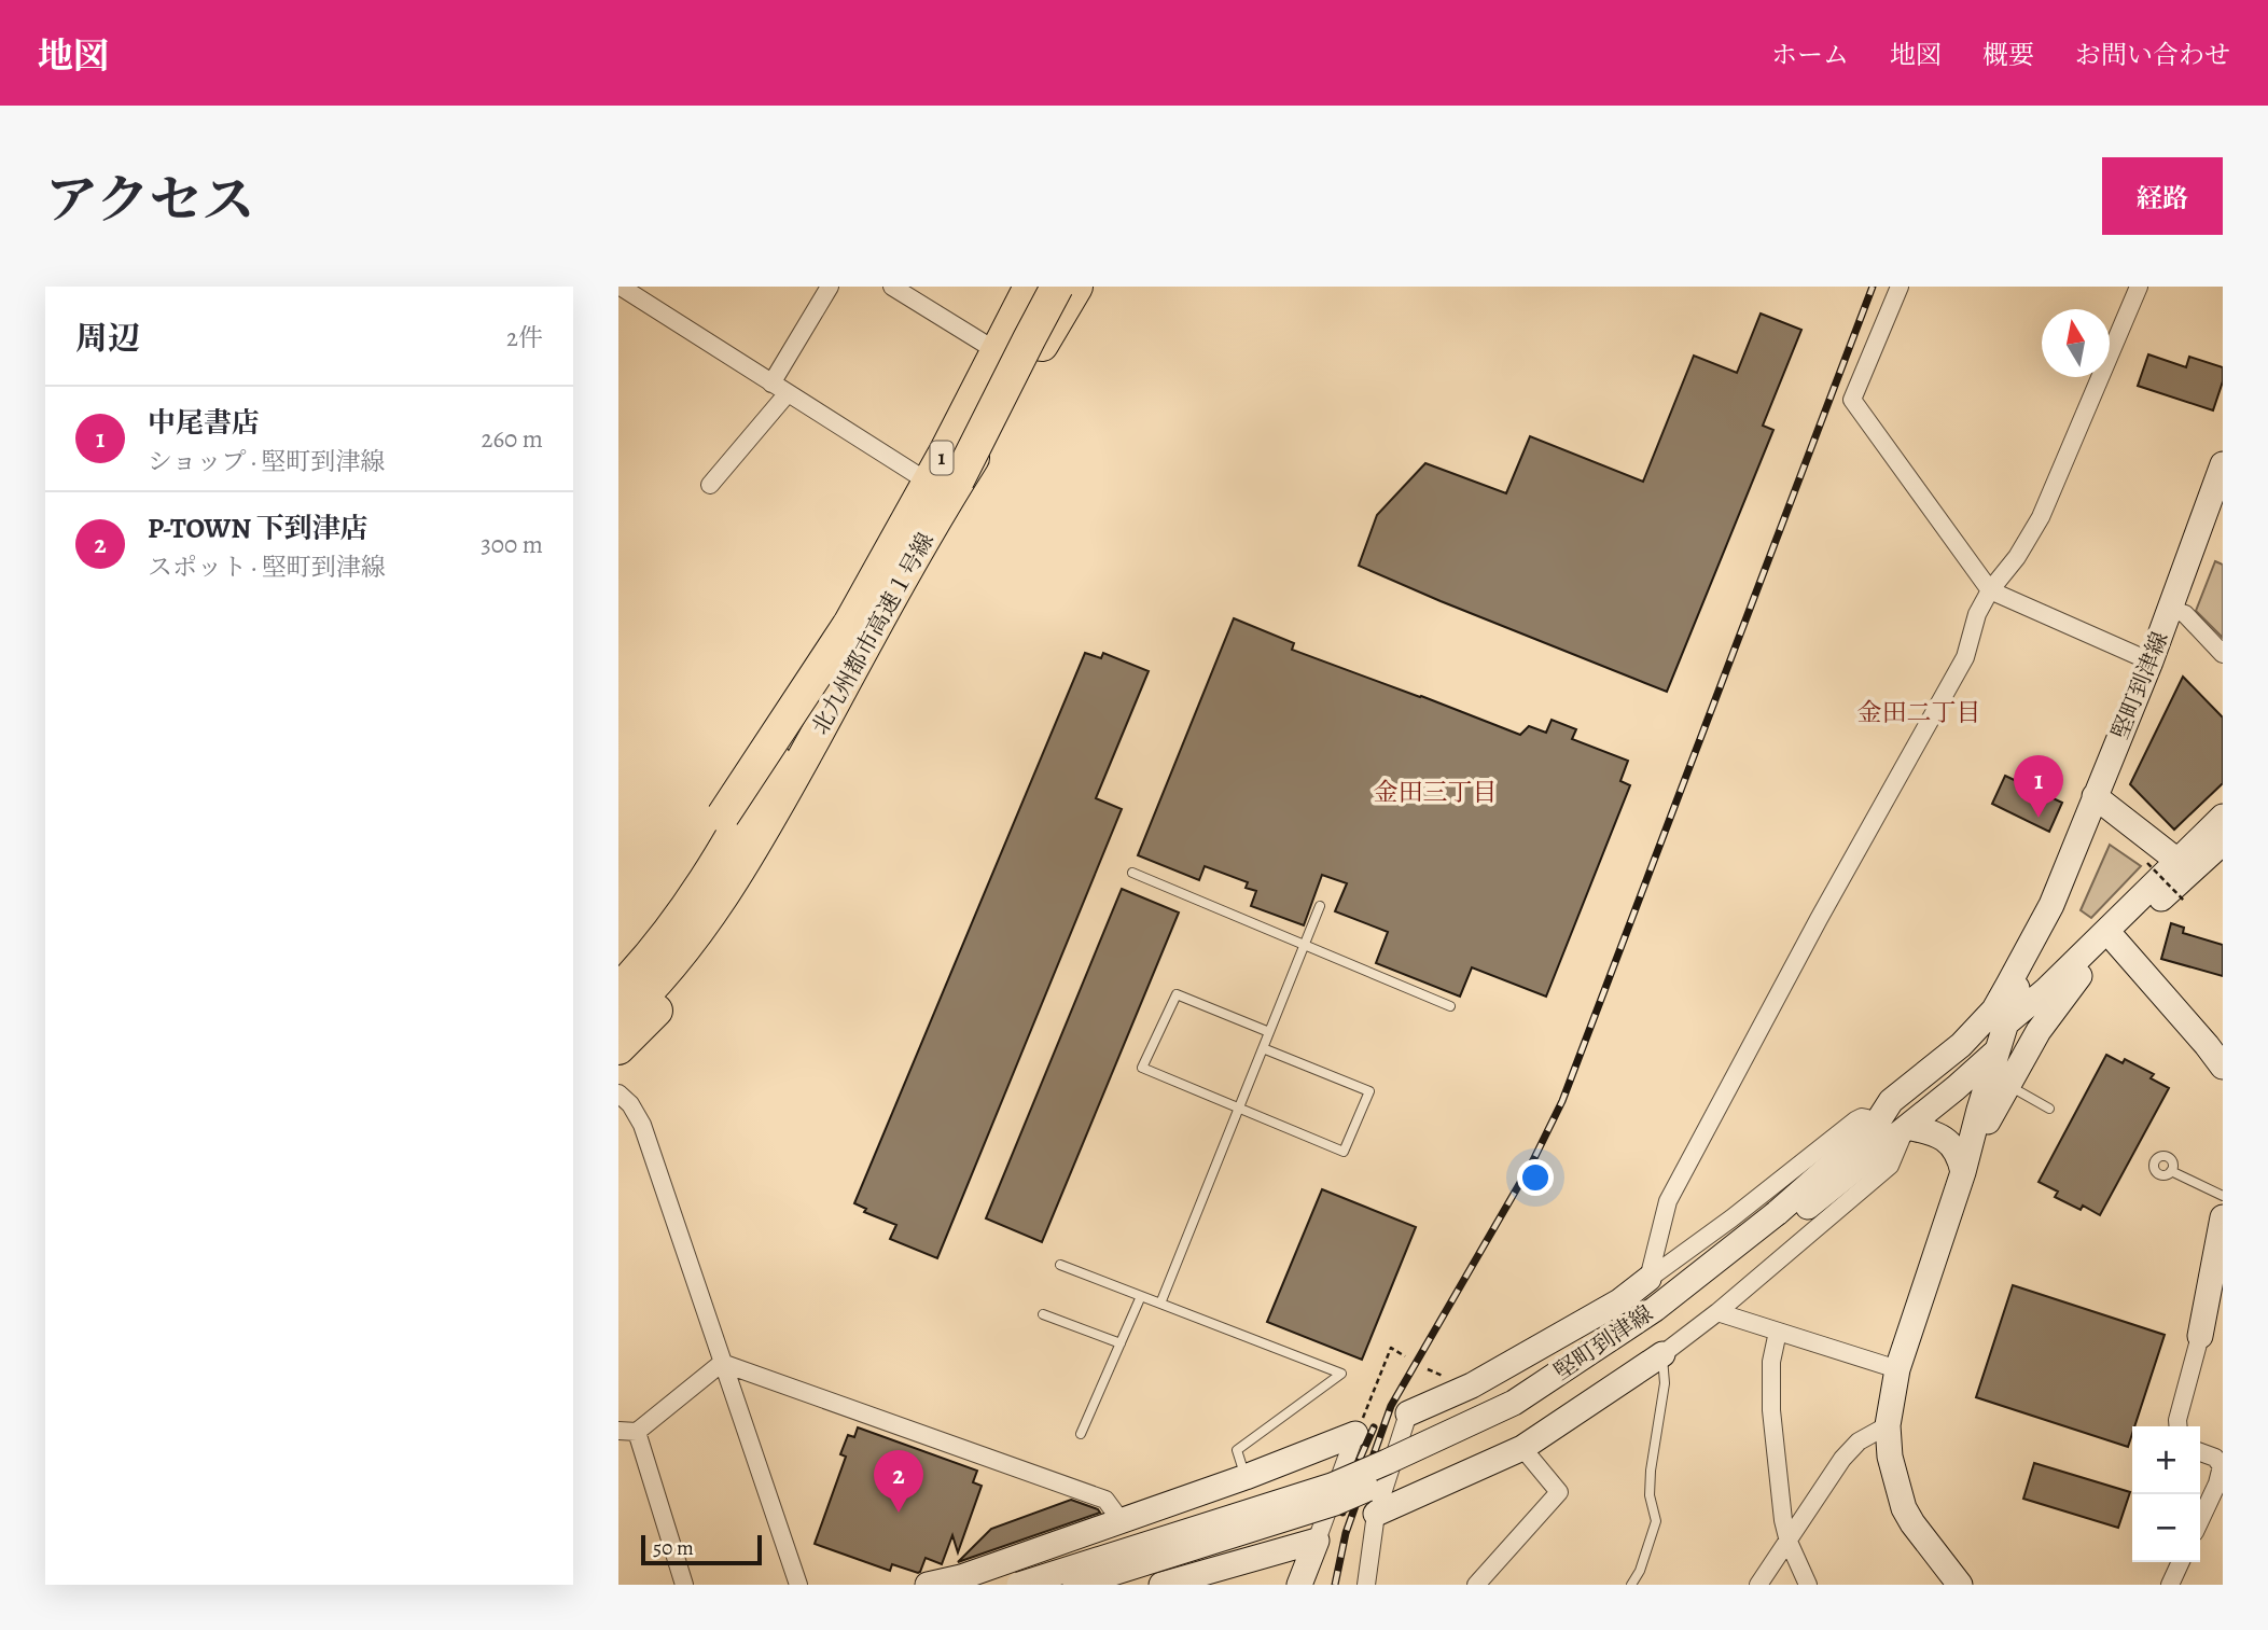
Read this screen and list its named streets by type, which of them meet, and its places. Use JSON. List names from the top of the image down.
{
  "streets": {
    "highway": ["1", "北九州都市高速１号線"],
    "street": ["堅町到津線"]
  },
  "crossings": [
    ["1", "北九州都市高速１号線"]
  ],
  "districts": ["金田二丁目", "金田三丁目"],
  "scale_bar": "50 m",
  "north": "top",
  "page": {
    "header": "地図",
    "nav": [
      "ホーム",
      "地図",
      "概要",
      "お問い合わせ"
    ],
    "title": "アクセス",
    "buttons": "経路",
    "heading": ["周辺", "2件"],
    "list": [
      {
        "mark": "1",
        "name": "中尾書店",
        "note": "ショップ · 堅町到津線",
        "value": "260 m"
      },
      {
        "mark": "2",
        "name": "P-TOWN 下到津店",
        "note": "スポット · 堅町到津線",
        "value": "300 m"
      }
    ],
    "pins": ["1", "2"],
    "map_buttons": ["+", "−"],
    "scale": "50 m"
  }
}
